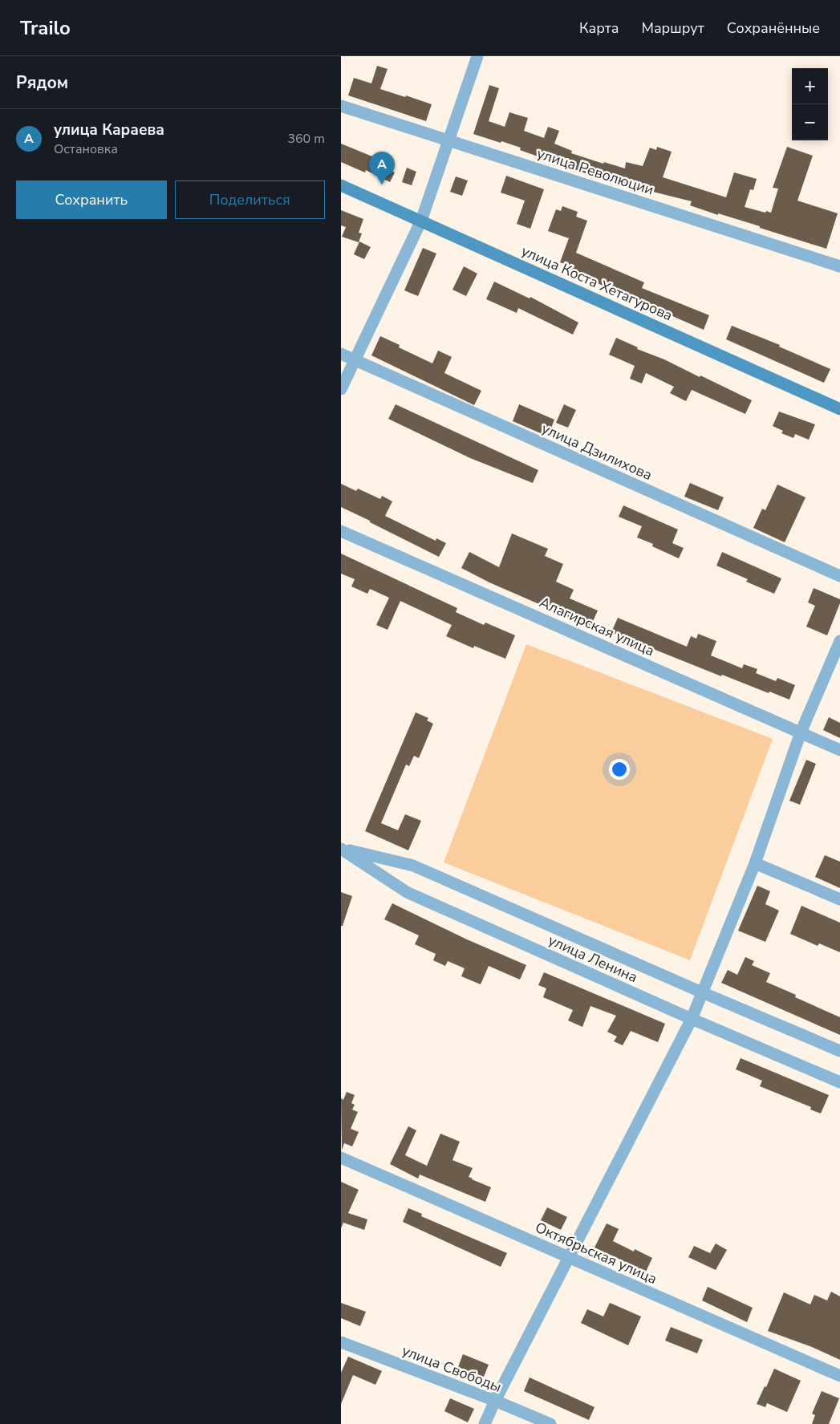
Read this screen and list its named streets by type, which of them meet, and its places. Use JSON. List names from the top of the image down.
{
  "streets": {
    "main road": ["улица Коста Хетагурова"],
    "street": [
      "улица Революции",
      "улица Дзилихова",
      "Алагирская улица",
      "улица Ленина",
      "Октябрьская улица",
      "улица Свободы"
    ]
  },
  "page": {
    "header": "Trailo",
    "nav": ["Карта", "Маршрут", "Сохранённые"],
    "heading": "Рядом",
    "map_buttons": ["+", "−"],
    "list": [
      {
        "mark": "A",
        "name": "улица Караева",
        "note": "Остановка",
        "value": "360 m"
      }
    ],
    "pins": "A",
    "buttons": ["Сохранить", "Поделиться"]
  }
}
